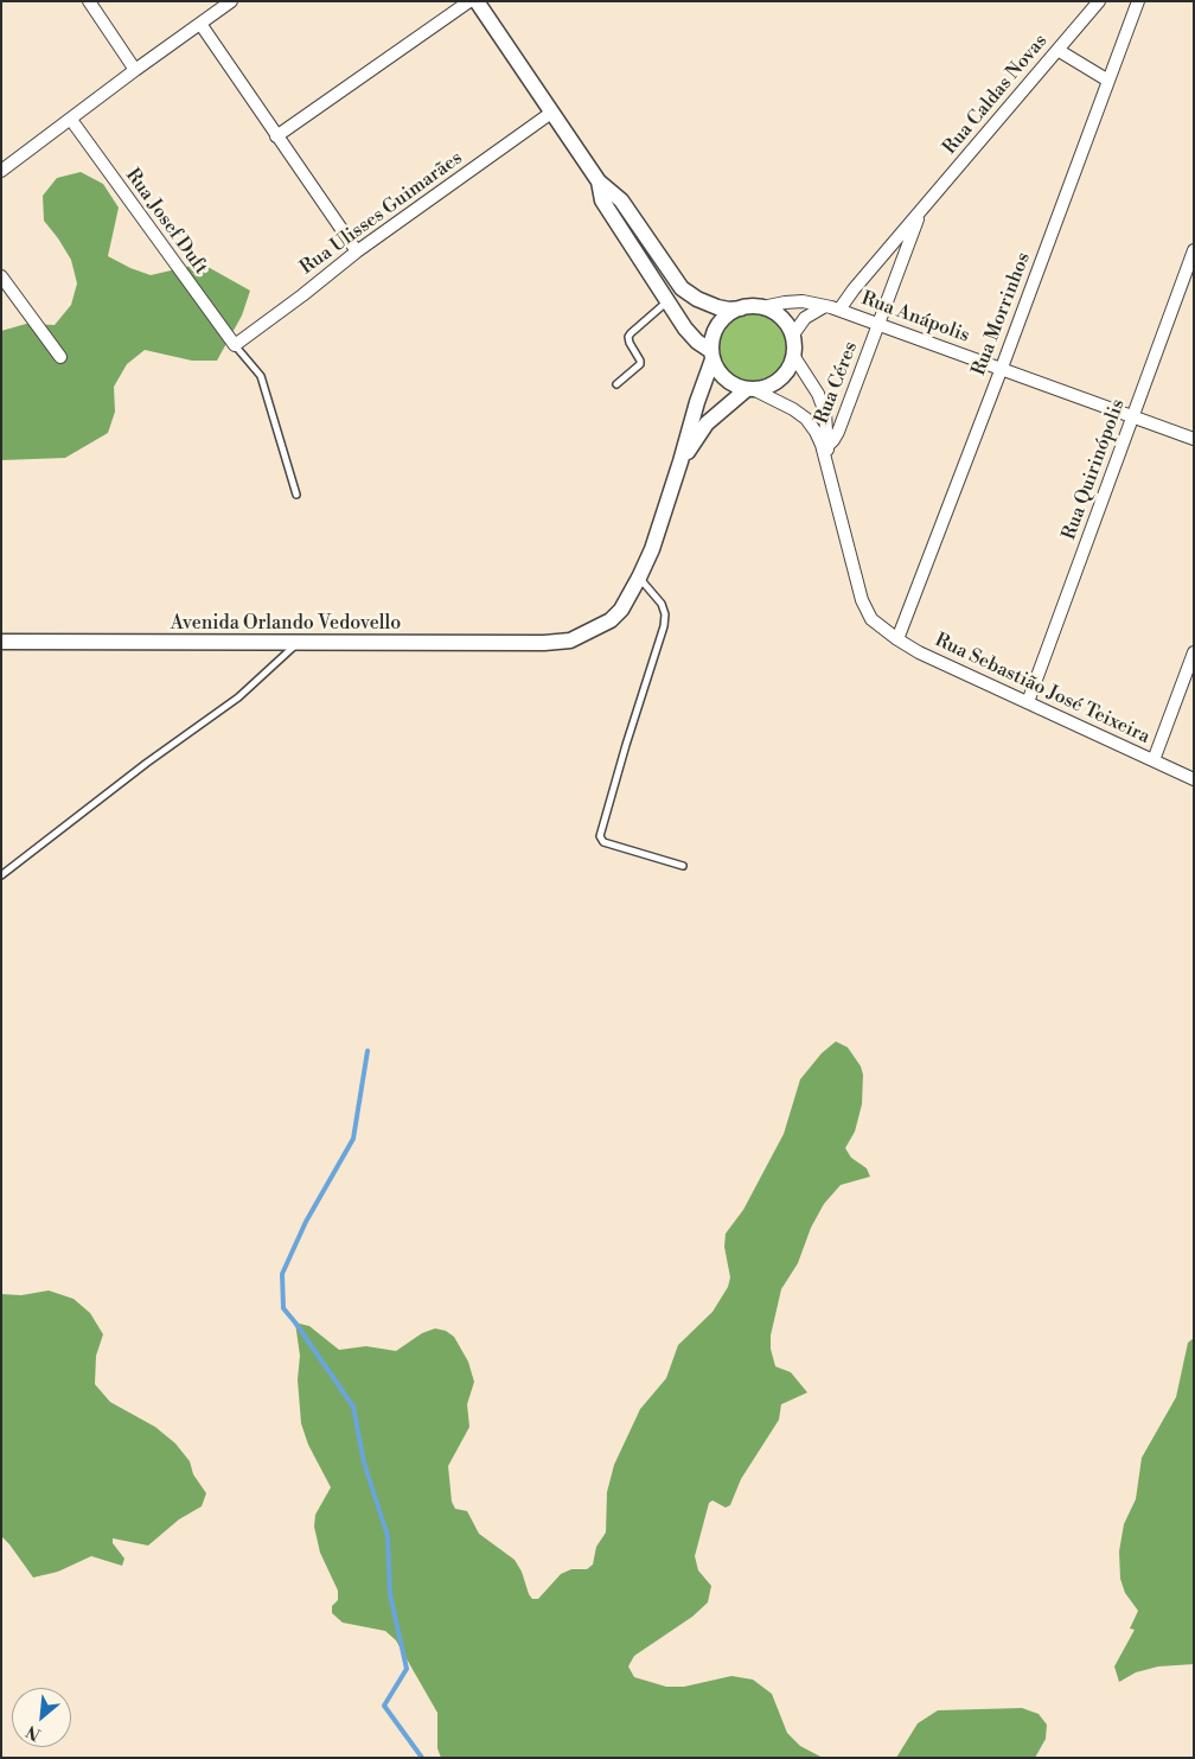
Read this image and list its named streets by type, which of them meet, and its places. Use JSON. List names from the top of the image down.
{
  "streets": {
    "street": [
      "Rua Caldas Novas",
      "Rua Ulisses Guimarães",
      "Rua Josef Duft",
      "Rua Morrinhos",
      "Rua Anápolis",
      "Rua Céres",
      "Rua Quirinópolis",
      "Avenida Orlando Vedovello",
      "Rua Sebastião José Teixeira"
    ]
  },
  "crossings": [
    ["Rua Caldas Novas", "Rua Anápolis"],
    ["Rua Caldas Novas", "Rua Céres"],
    ["Rua Ulisses Guimarães", "Rua Josef Duft"],
    ["Rua Morrinhos", "Rua Anápolis"],
    ["Rua Morrinhos", "Rua Sebastião José Teixeira"],
    ["Rua Anápolis", "Rua Céres"],
    ["Rua Anápolis", "Rua Quirinópolis"],
    ["Rua Céres", "Rua Sebastião José Teixeira"],
    ["Rua Quirinópolis", "Rua Sebastião José Teixeira"]
  ],
  "north": "bottom left"
}
